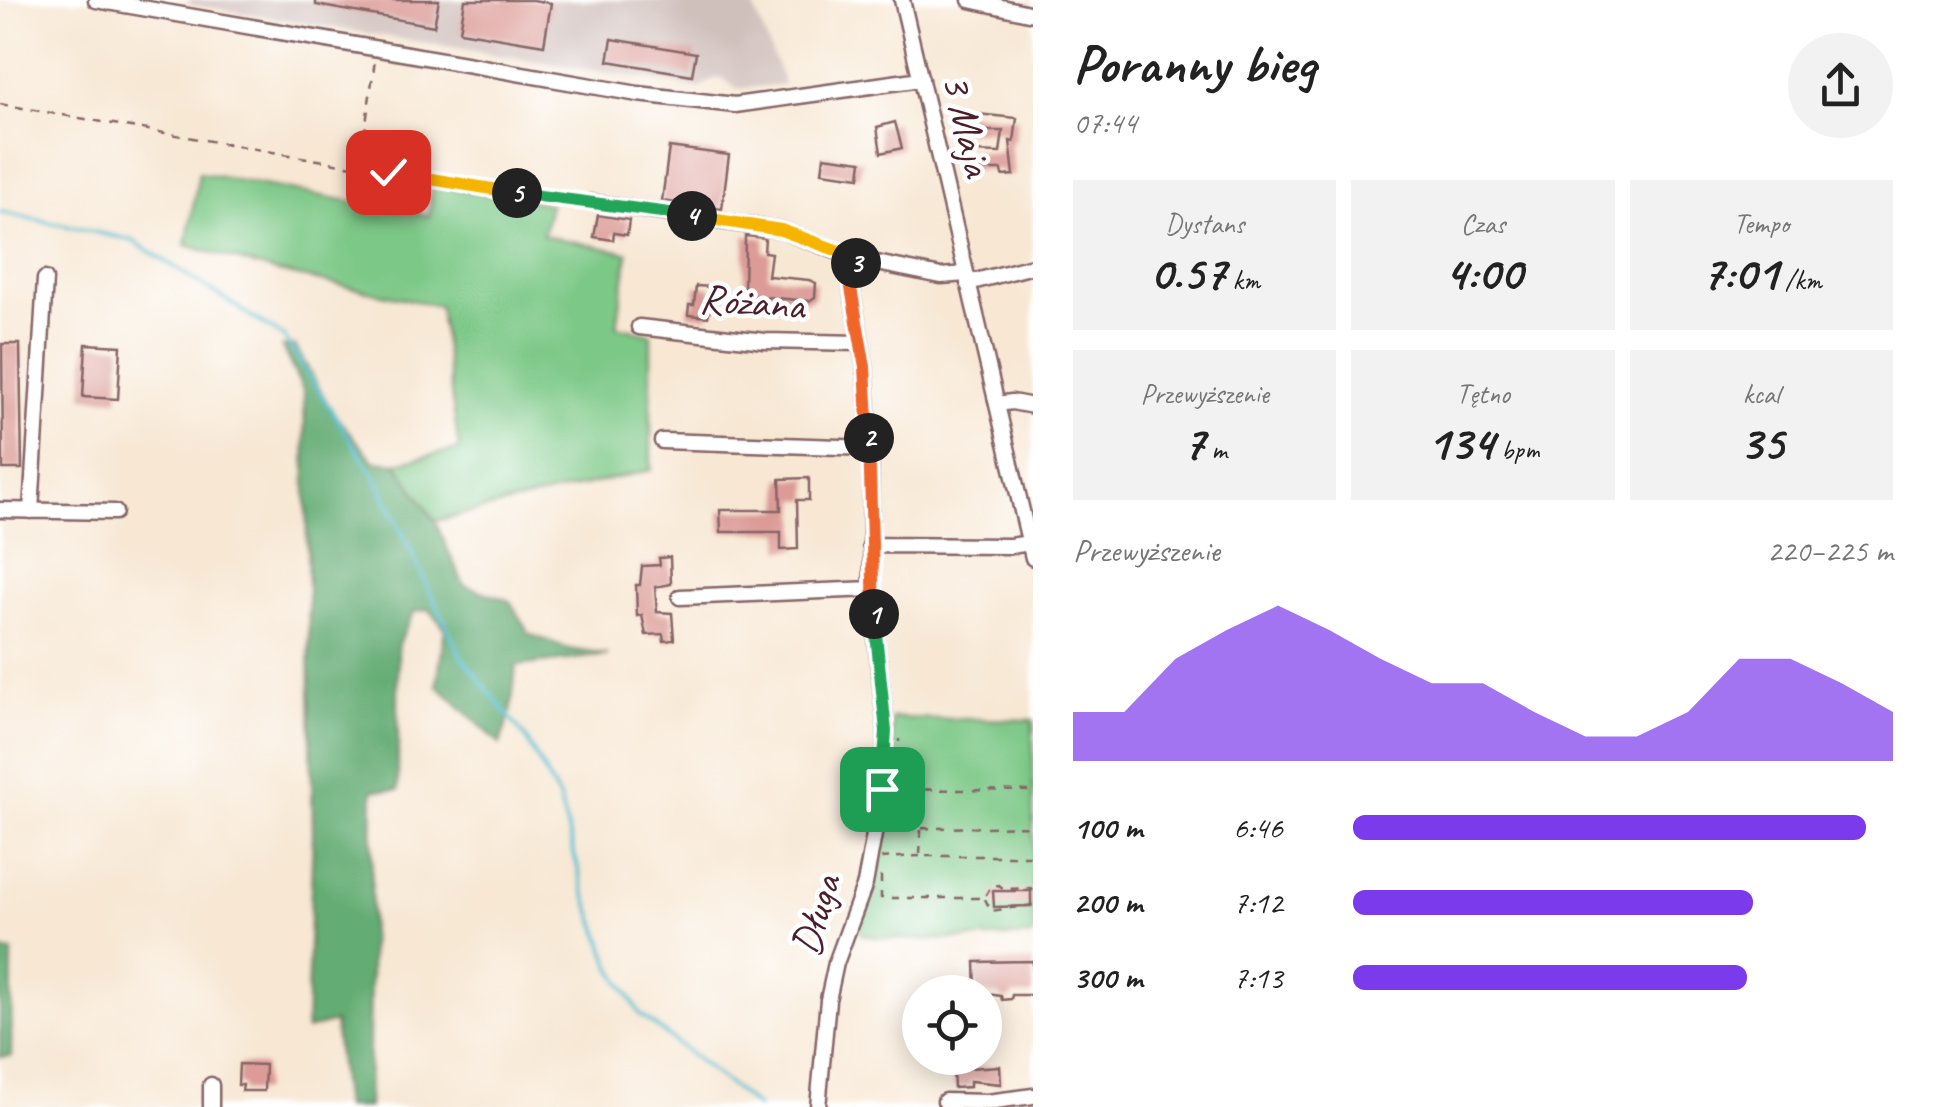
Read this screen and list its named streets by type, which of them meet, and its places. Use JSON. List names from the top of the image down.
{
  "streets": {
    "street": ["3 Maja", "Różana", "Długa"]
  },
  "crossings": [
    ["Różana", "Długa"]
  ],
  "page": {
    "heading": ["Poranny bieg", "07:44"],
    "pins": [
      "5",
      "4",
      "3",
      "2",
      "1"
    ],
    "stats": [
      ["Dystans", "0.57 km"],
      ["Czas", "4:00"],
      ["Tempo", "7:01 /km"],
      ["Przewyższenie", "7 m"],
      ["Tętno", "134 bpm"],
      ["kcal", "35"]
    ],
    "chart": ["Przewyższenie", "220–225 m"],
    "list": [
      {
        "name": "100 m",
        "note": "6:46"
      },
      {
        "name": "200 m",
        "note": "7:12"
      },
      {
        "name": "300 m",
        "note": "7:13"
      }
    ]
  }
}
